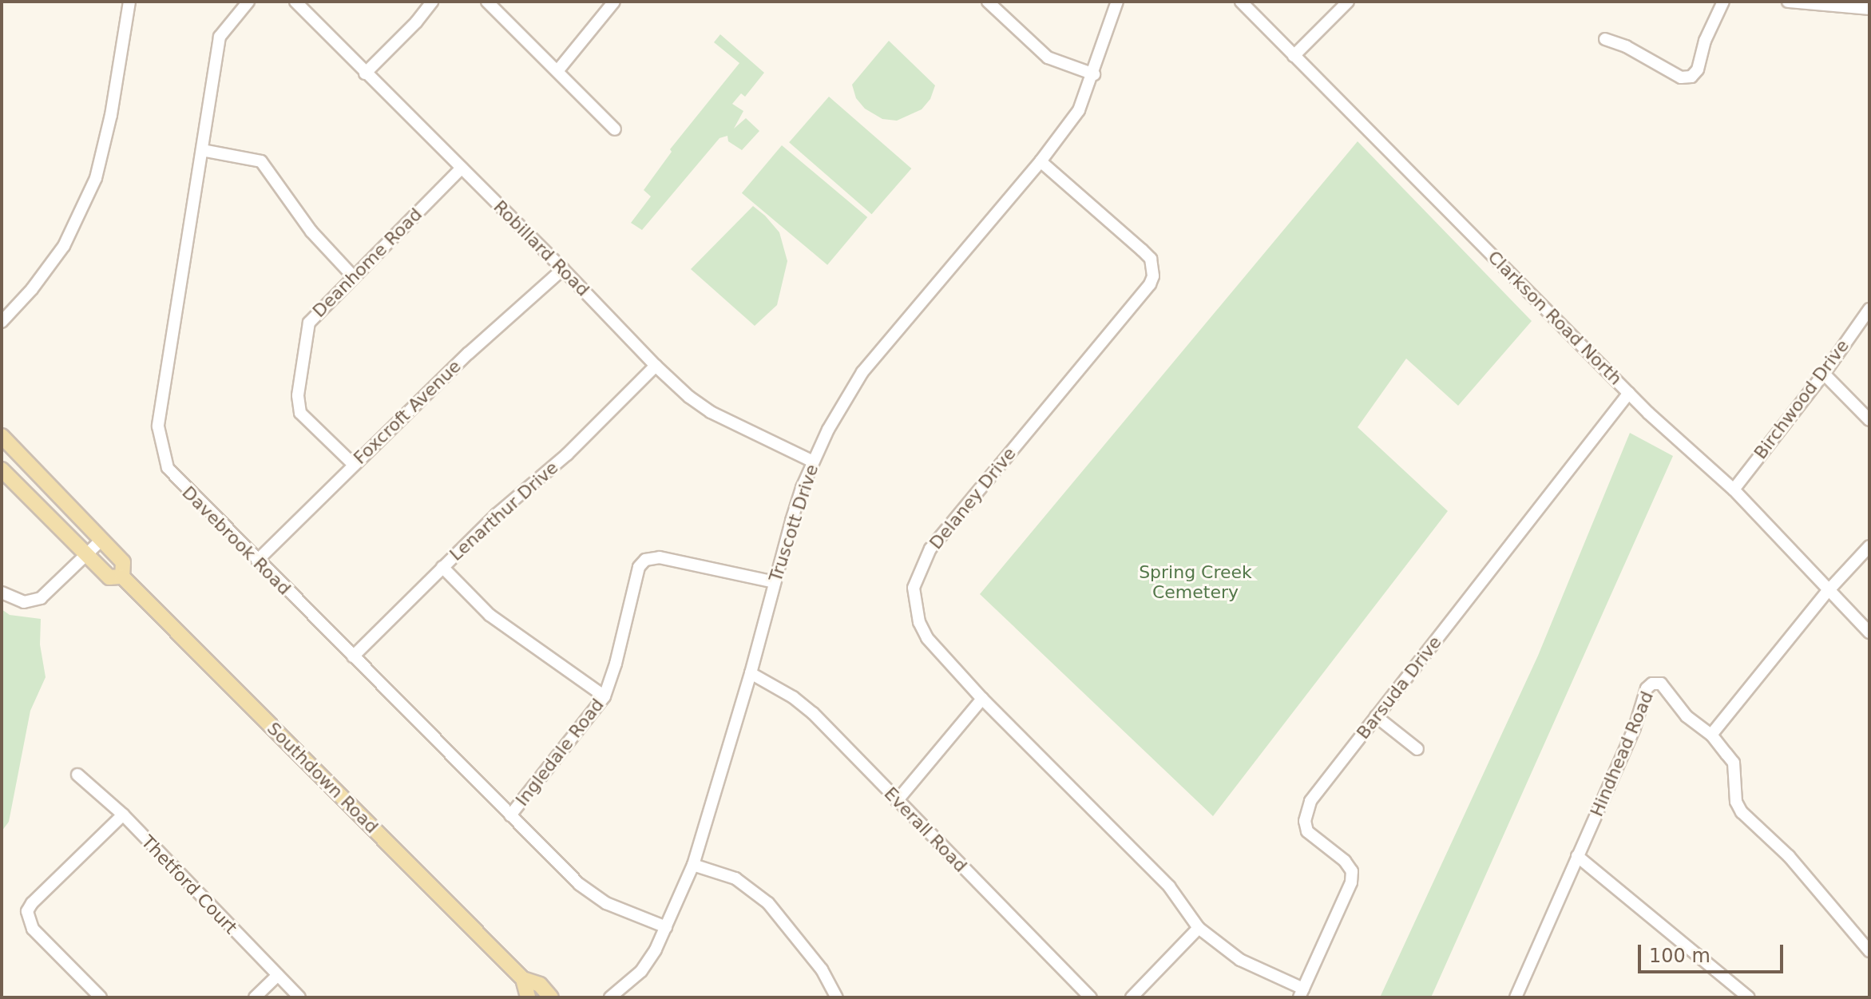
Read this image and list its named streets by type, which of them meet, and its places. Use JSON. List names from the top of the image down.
{
  "streets": {
    "main road": ["Southdown Road"],
    "street": [
      "Robillard Road",
      "Deanhome Road",
      "Clarkson Road North",
      "Birchwood Drive",
      "Foxcroft Avenue",
      "Delaney Drive",
      "Lenarthur Drive",
      "Truscott Drive",
      "Davebrook Road",
      "Barsuda Drive",
      "Ingledale Road",
      "Hindhead Road",
      "Everall Road",
      "Thetford Court"
    ]
  },
  "crossings": [
    ["Robillard Road", "Deanhome Road"],
    ["Robillard Road", "Foxcroft Avenue"],
    ["Robillard Road", "Lenarthur Drive"],
    ["Robillard Road", "Truscott Drive"],
    ["Deanhome Road", "Foxcroft Avenue"],
    ["Clarkson Road North", "Birchwood Drive"],
    ["Clarkson Road North", "Barsuda Drive"],
    ["Foxcroft Avenue", "Davebrook Road"],
    ["Delaney Drive", "Truscott Drive"],
    ["Delaney Drive", "Barsuda Drive"],
    ["Lenarthur Drive", "Davebrook Road"],
    ["Truscott Drive", "Davebrook Road"],
    ["Truscott Drive", "Ingledale Road"],
    ["Truscott Drive", "Everall Road"],
    ["Davebrook Road", "Ingledale Road"]
  ],
  "parks": ["Spring Creek Cemetery"],
  "scale_bar": "100 m"
}
